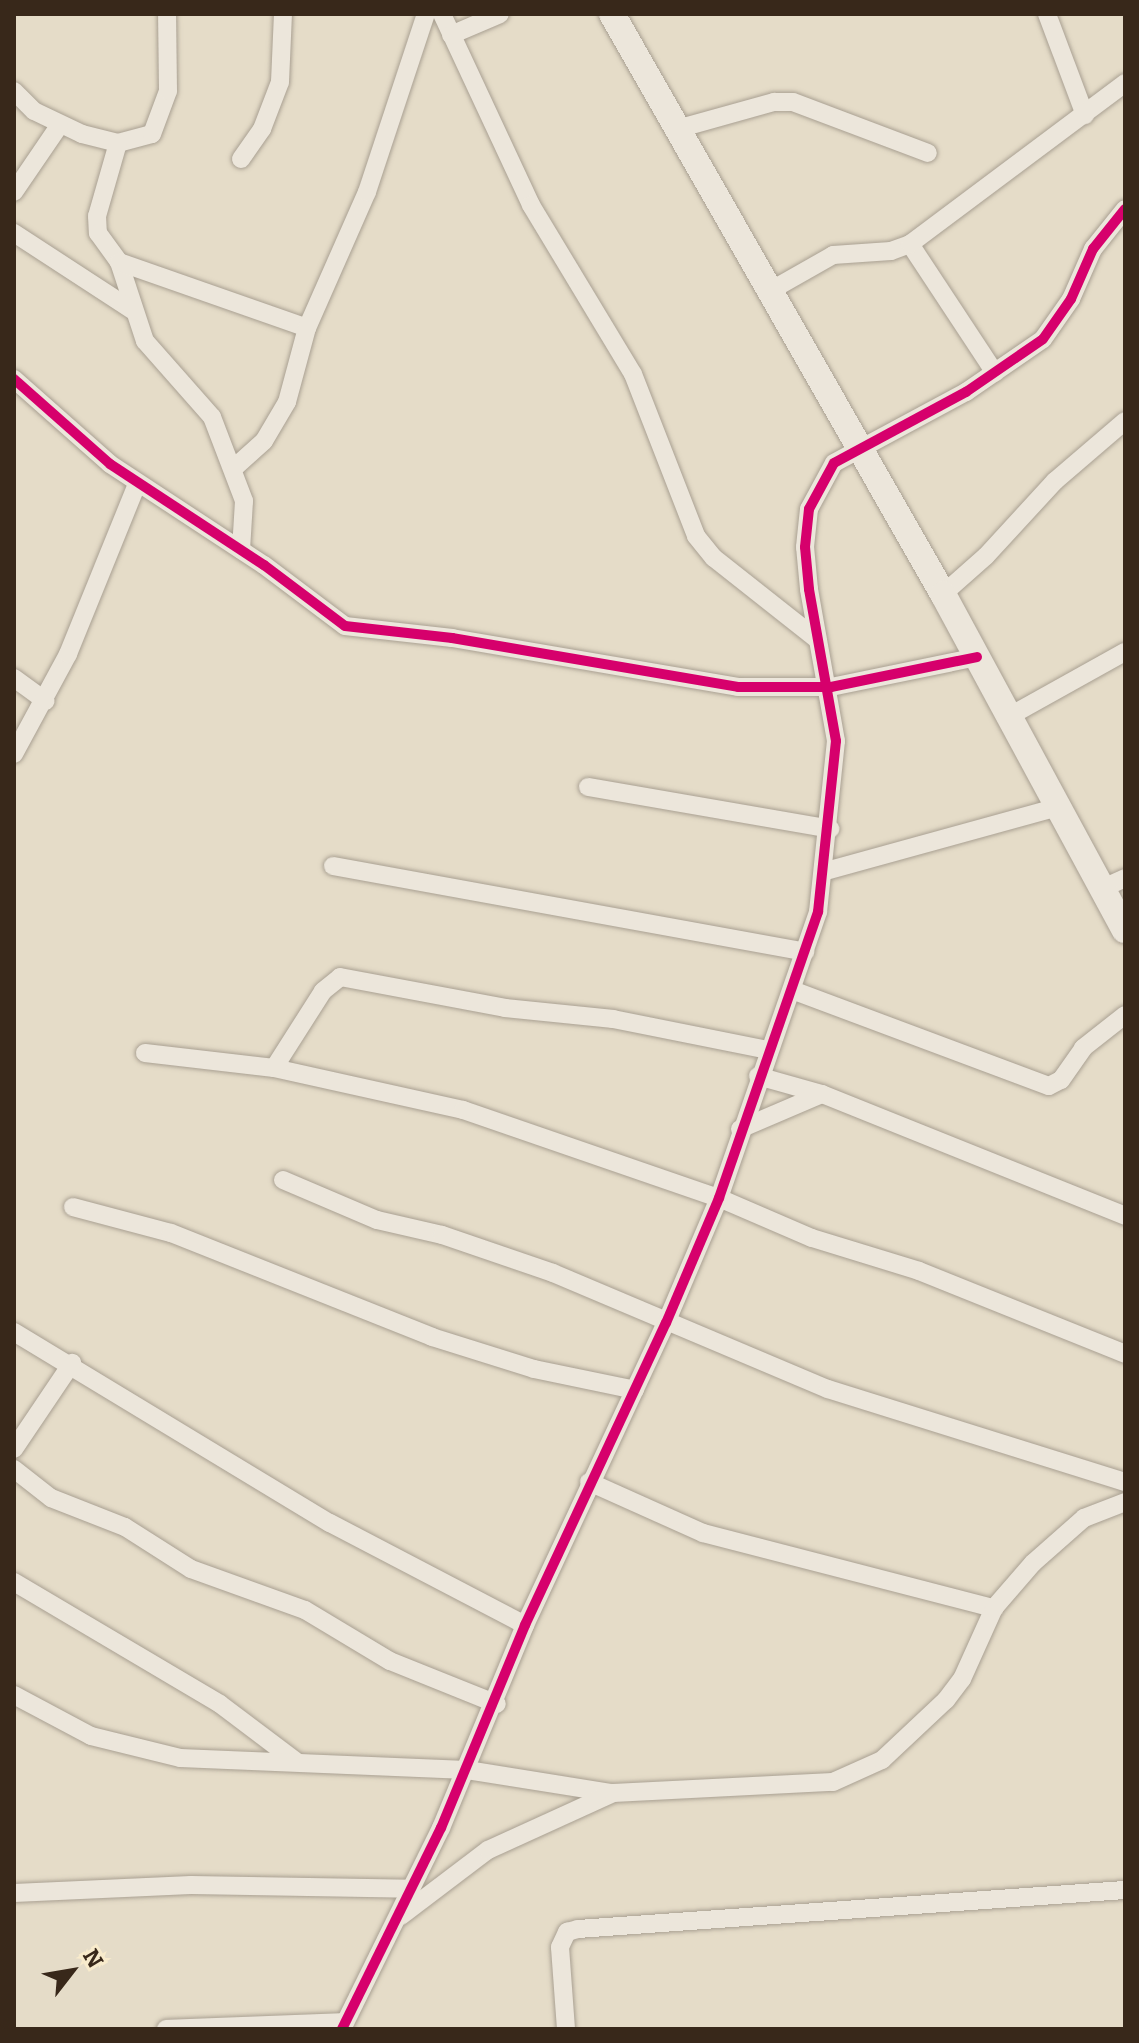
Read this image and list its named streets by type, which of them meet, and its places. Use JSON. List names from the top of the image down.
{
  "north": "top right"
}
